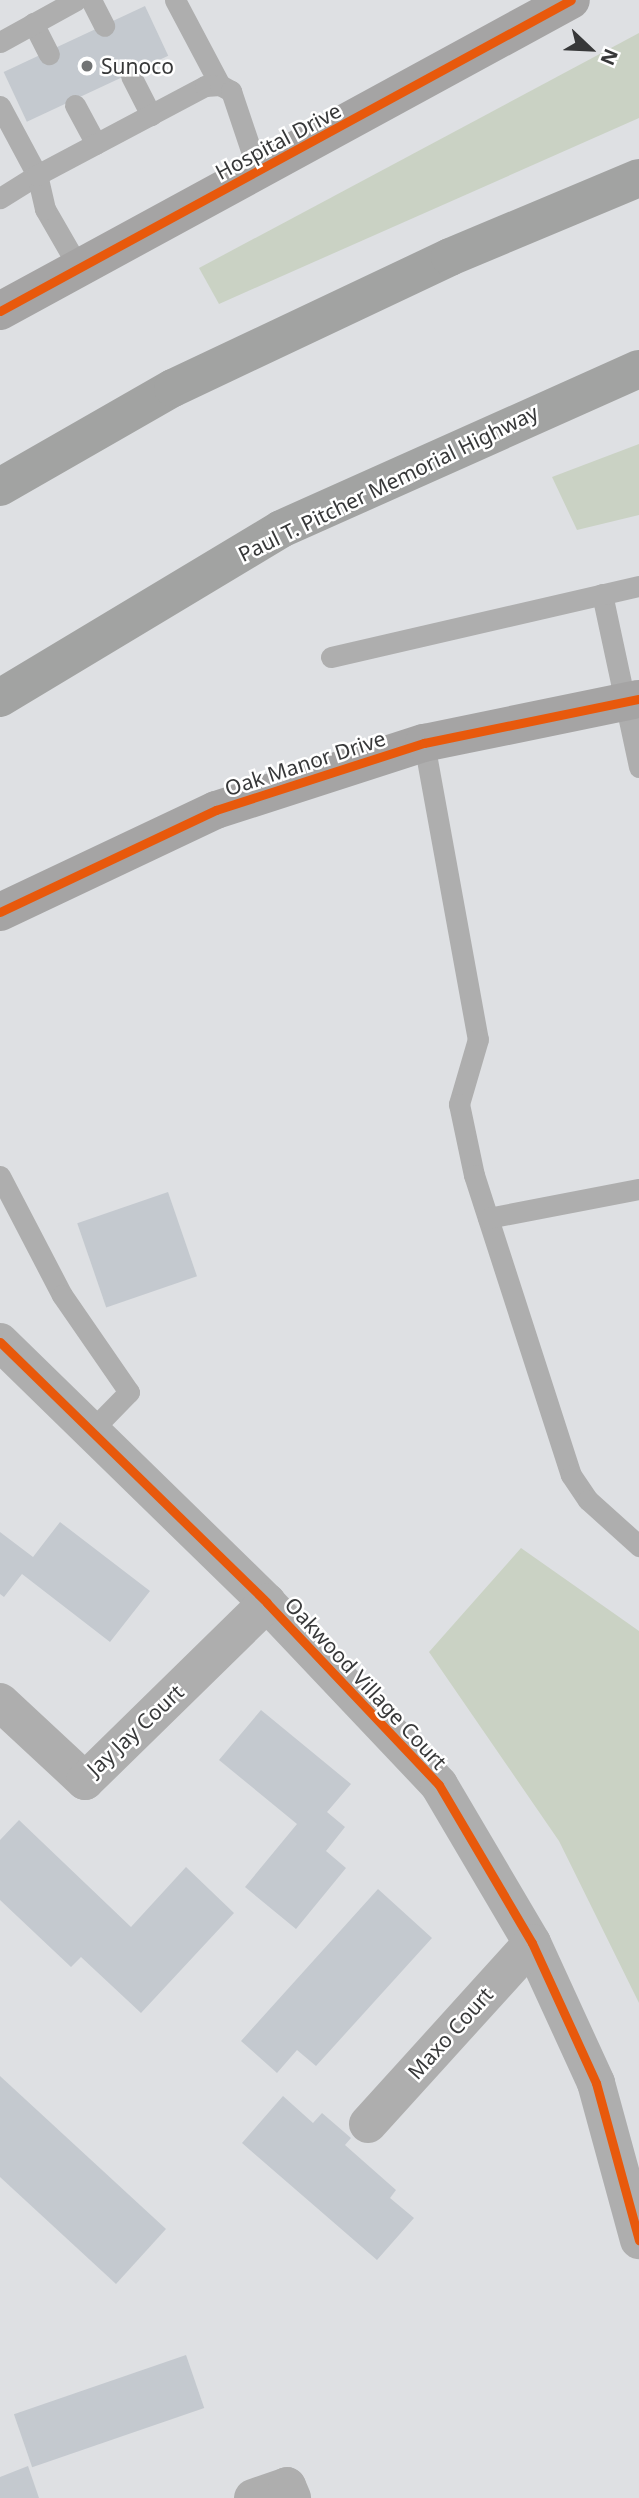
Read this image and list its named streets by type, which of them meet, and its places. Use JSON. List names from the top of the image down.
{
  "streets": {
    "highway": ["Paul T. Pitcher Memorial Highway"],
    "street": [
      "Hospital Drive",
      "Oak Manor Drive",
      "Oakwood Village Court",
      "Jay Jay Court",
      "Maxo Court"
    ]
  },
  "crossings": [
    ["Oakwood Village Court", "Jay Jay Court"],
    ["Oakwood Village Court", "Maxo Court"]
  ],
  "places": ["Sunoco"],
  "north": "bottom right"
}
